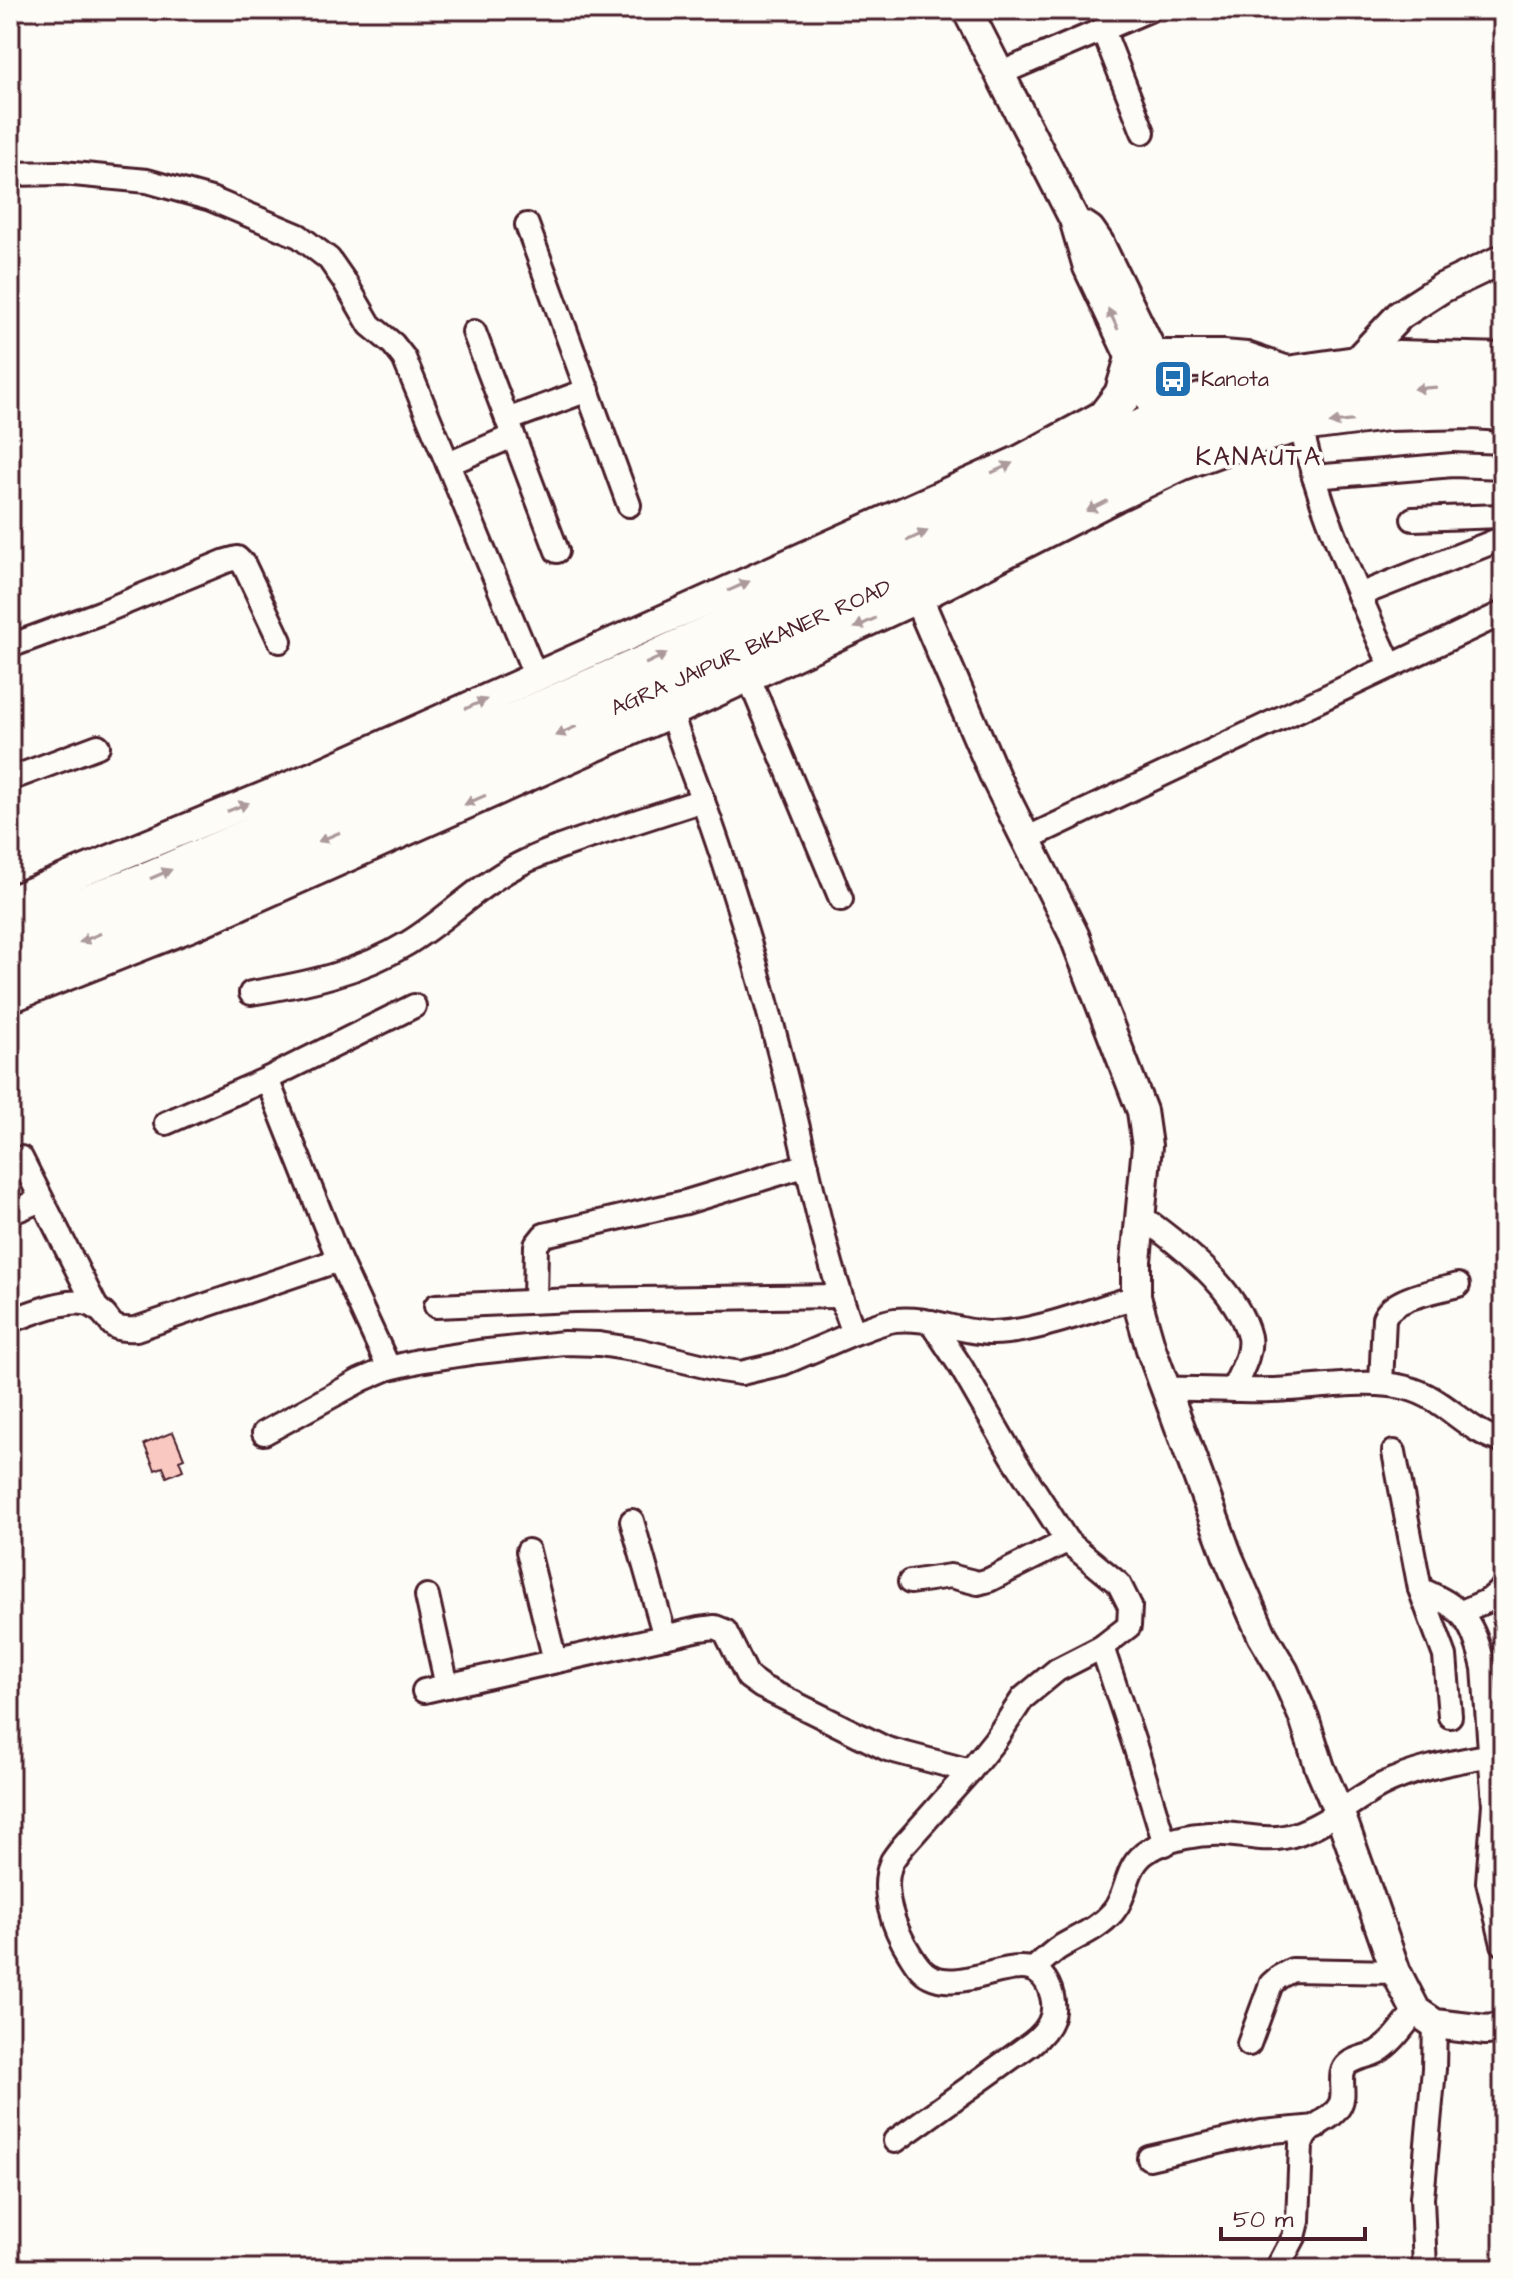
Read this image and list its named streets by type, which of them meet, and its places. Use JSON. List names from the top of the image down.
{
  "streets": {
    "highway": ["AGRA JAIPUR BIKANER ROAD"]
  },
  "districts": ["KANAUTA"],
  "places": {
    "bus stop": ["Kanota"]
  },
  "scale_bar": "50 m"
}
